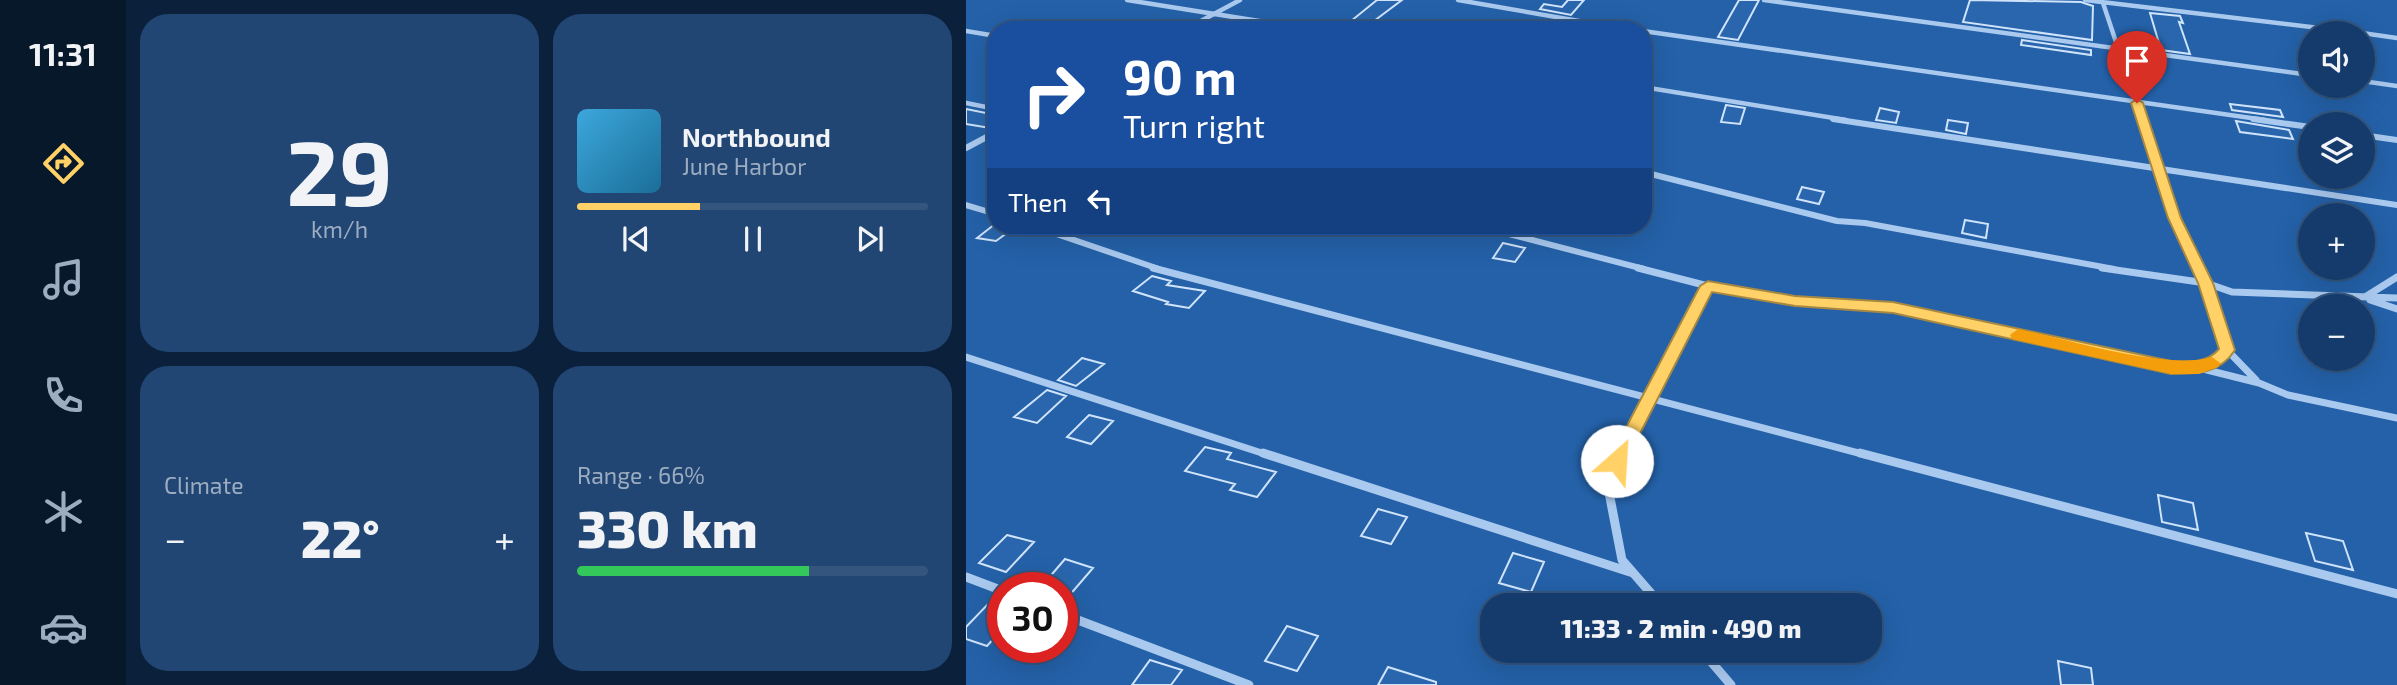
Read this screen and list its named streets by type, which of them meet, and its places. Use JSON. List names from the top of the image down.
{
  "page": {
    "tabs": "11:31",
    "tile": [
      ["29", "km/h"],
      "Climate",
      ["Range · 66%", "330 km"]
    ],
    "map_buttons": ["+", "−"],
    "turn": ["90 m", "Turn right"],
    "song": ["Northbound", "June Harbor"],
    "then": "Then",
    "heat": ["−", "22°", "+"],
    "limit": "30",
    "trip": "11:33 · 2 min · 490 m"
  }
}
